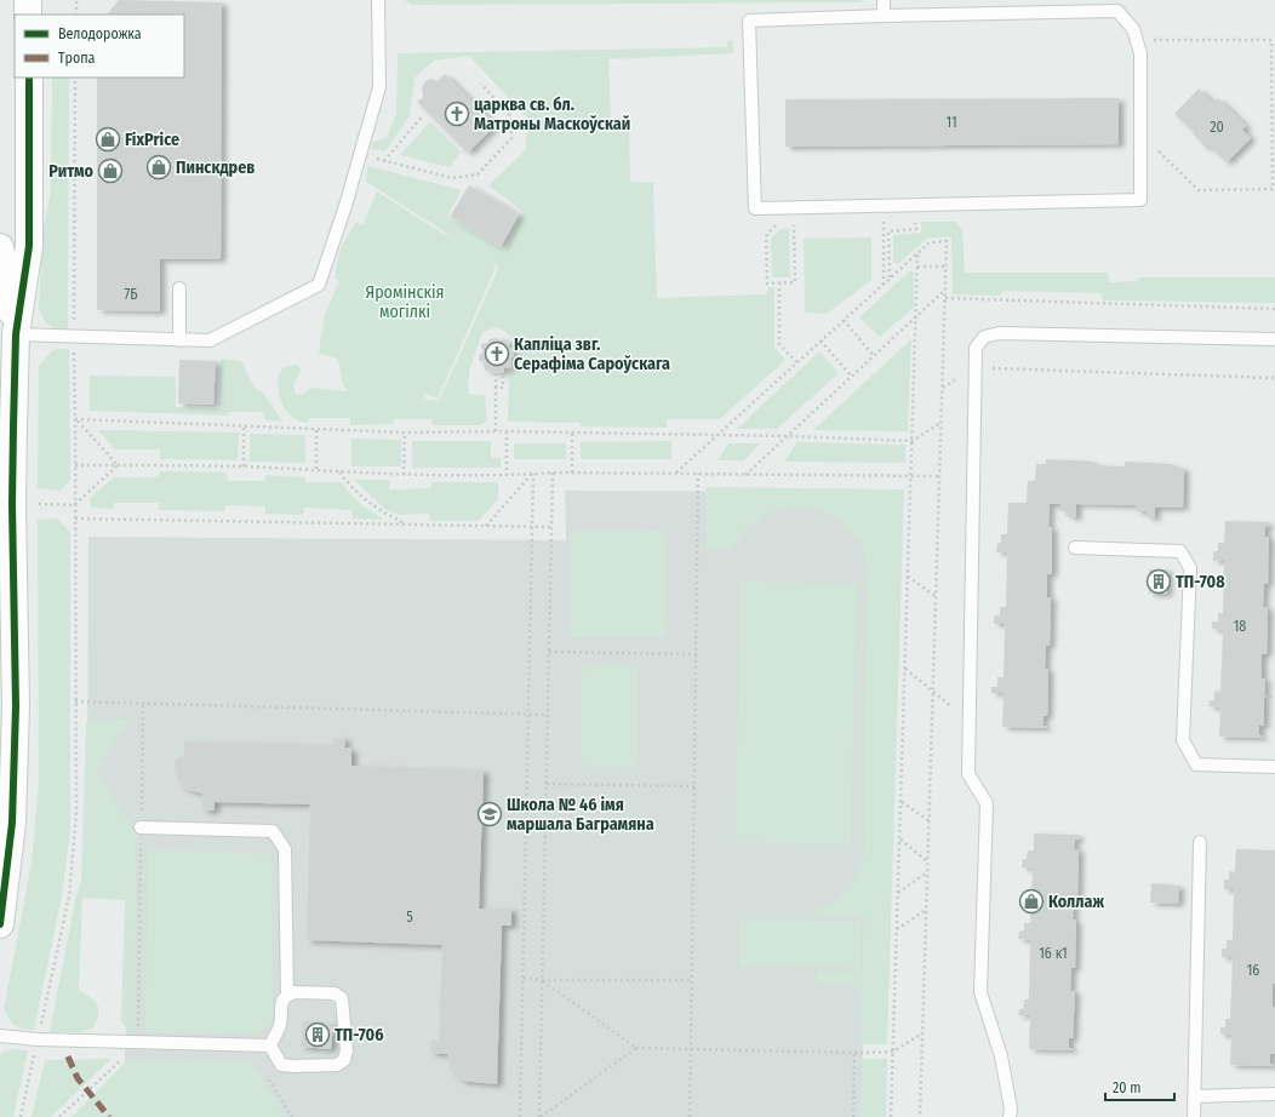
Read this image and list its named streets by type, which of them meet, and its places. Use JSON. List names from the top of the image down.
{
  "parks": ["Яромінскія могілкі"],
  "places": {
    "church": ["царква св. бл. Матроны Маскоўскай", "Капліца звг. Серафіма Сароўскага"],
    "shop": [
      "FixPrice",
      "Пинскдрев",
      "Ритмо",
      "Коллаж"
    ],
    "building": ["ТП-708", "ТП-706"],
    "school or university": ["Школа № 46 імя маршала Баграмяна"]
  },
  "house_numbers": [
    "11",
    "20",
    "7Б",
    "18",
    "5",
    "16 к1",
    "16"
  ],
  "legend": ["Велодорожка", "Тропа"],
  "scale_bar": "20 m"
}
